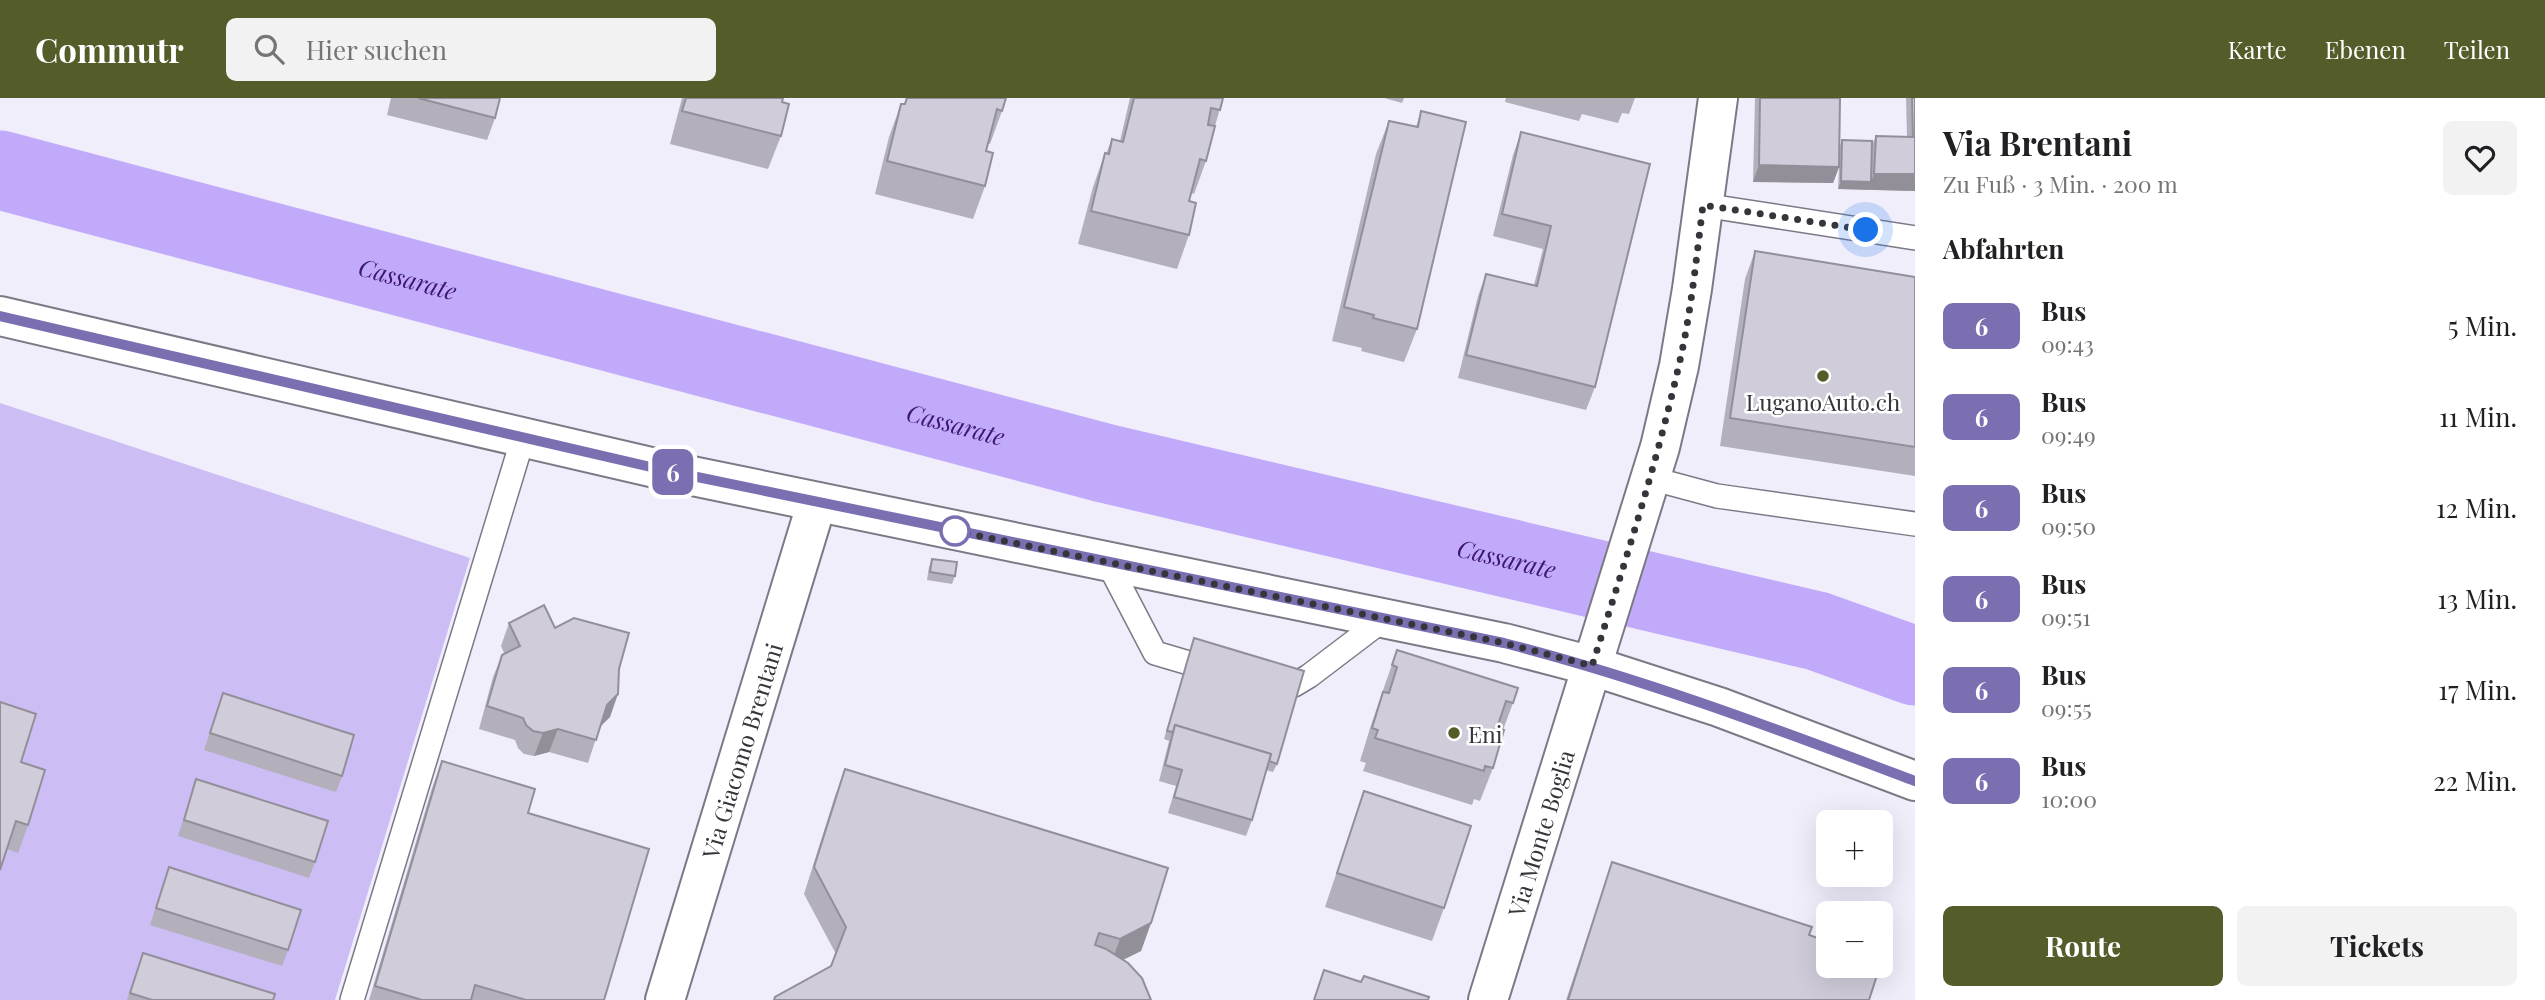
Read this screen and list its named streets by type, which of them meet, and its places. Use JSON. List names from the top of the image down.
{
  "streets": {
    "main road": ["Via Giacomo Brentani", "Via Monte Boglia"]
  },
  "water": ["Cassarate"],
  "places": ["LuganoAuto.ch", "Eni"],
  "lines": ["bus line 6"],
  "page": {
    "header": "Commutr",
    "search": "Hier suchen",
    "nav": ["Karte", "Ebenen", "Teilen"],
    "on_map": "6",
    "heading": [
      ["Via Brentani", "Zu Fuß · 3 Min. · 200 m"],
      "Abfahrten"
    ],
    "list": [
      {
        "mark": "6",
        "name": "Bus",
        "note": "09:43",
        "value": "5 Min."
      },
      {
        "mark": "6",
        "name": "Bus",
        "note": "09:49",
        "value": "11 Min."
      },
      {
        "mark": "6",
        "name": "Bus",
        "note": "09:50",
        "value": "12 Min."
      },
      {
        "mark": "6",
        "name": "Bus",
        "note": "09:51",
        "value": "13 Min."
      },
      {
        "mark": "6",
        "name": "Bus",
        "note": "09:55",
        "value": "17 Min."
      },
      {
        "mark": "6",
        "name": "Bus",
        "note": "10:00",
        "value": "22 Min."
      }
    ],
    "map_buttons": ["+", "−"],
    "buttons": ["Route", "Tickets"]
  }
}
